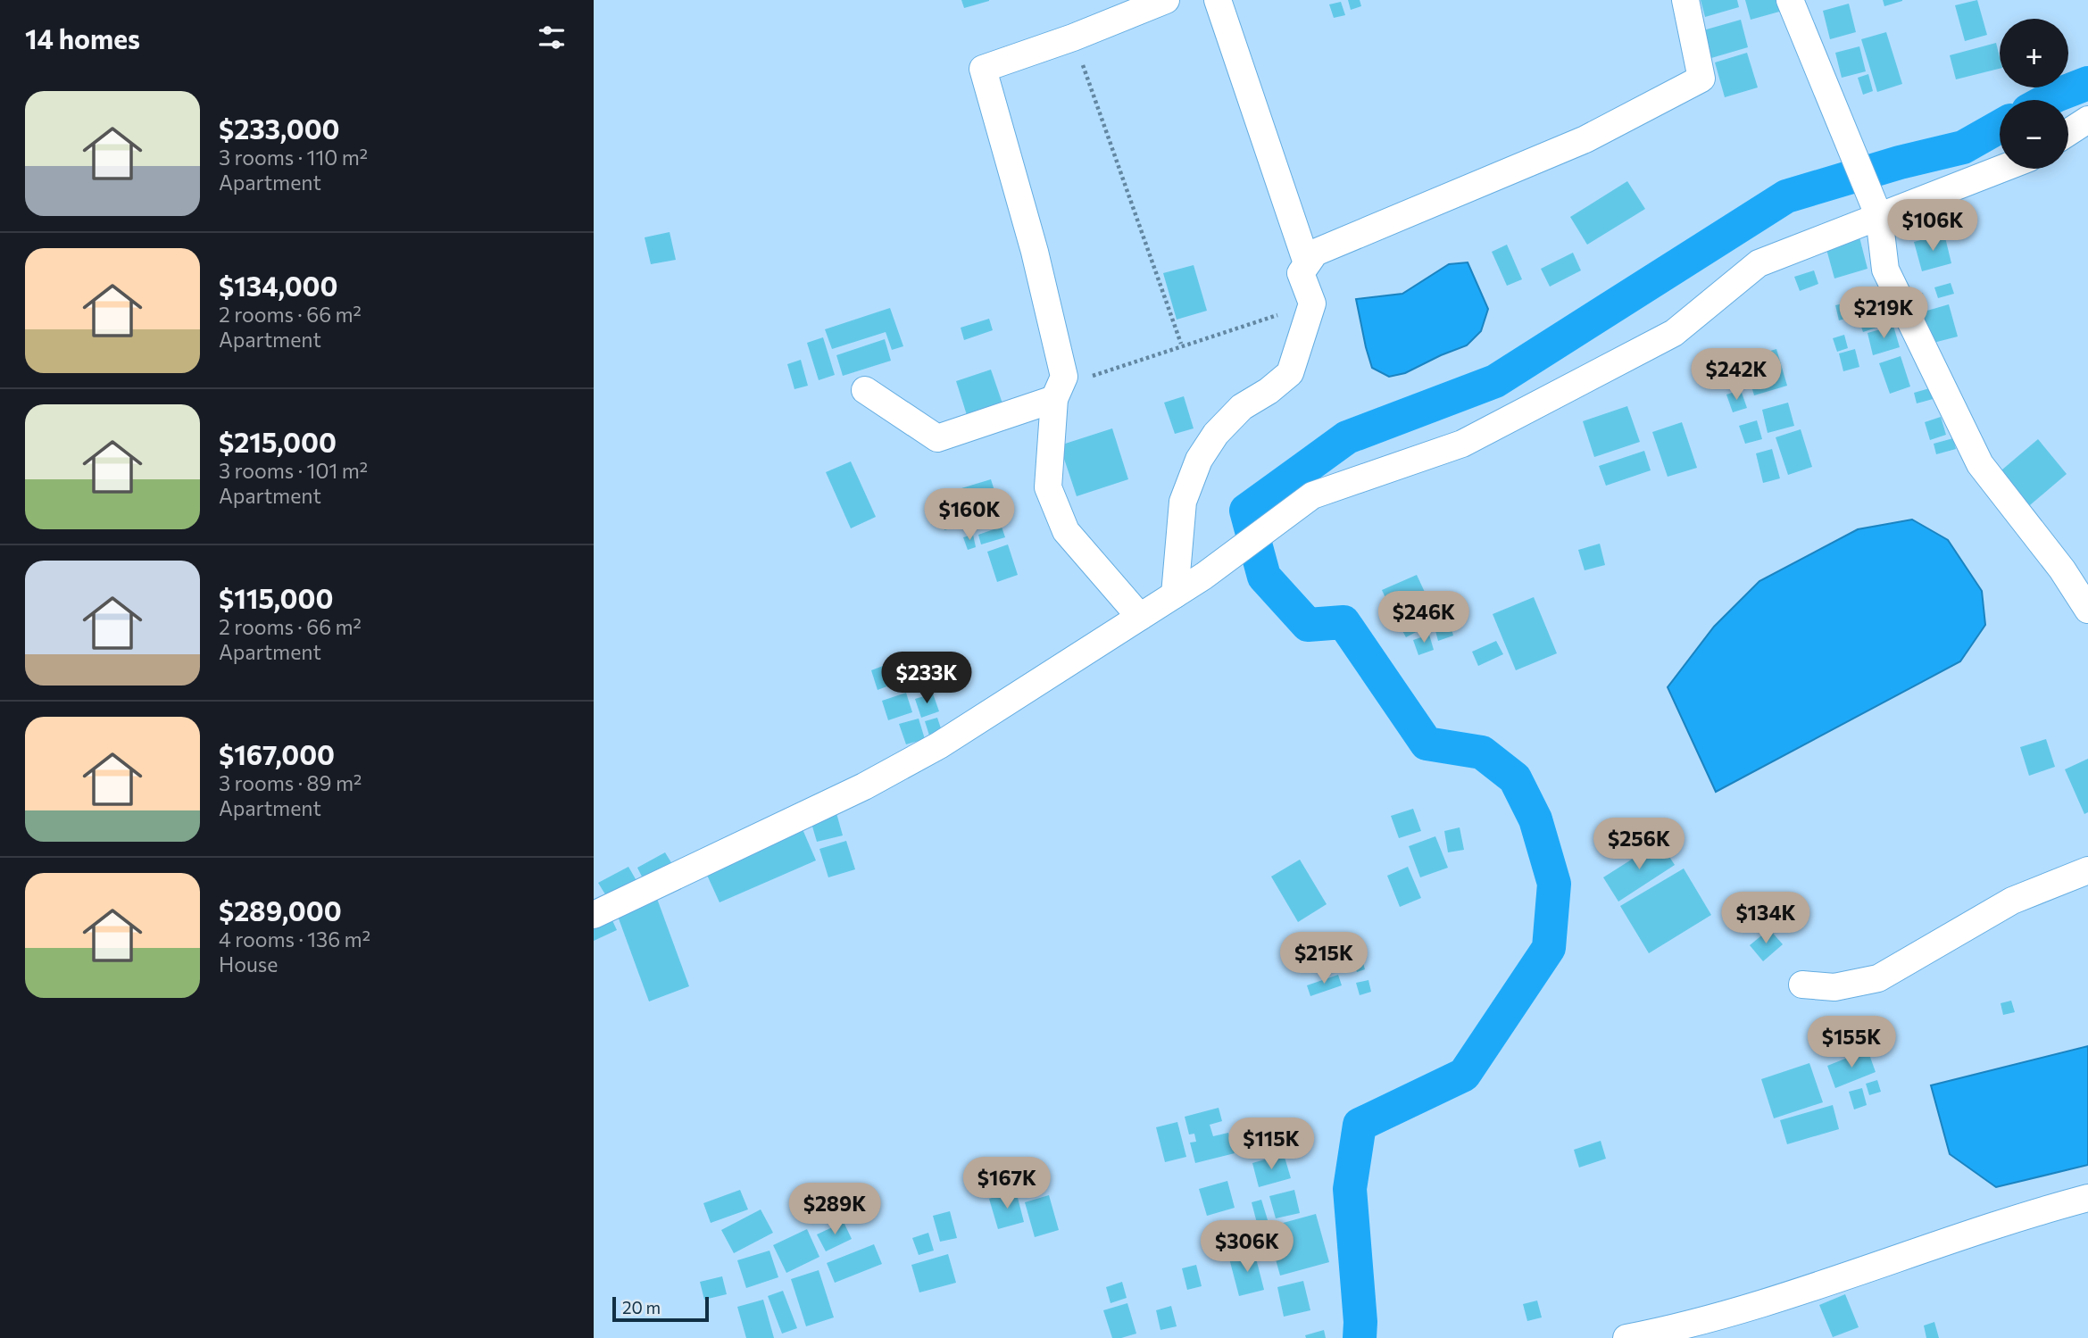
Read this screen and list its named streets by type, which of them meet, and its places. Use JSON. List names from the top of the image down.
{
  "scale_bar": "20 m",
  "page": {
    "heading": "14 homes",
    "map_buttons": ["+", "−"],
    "list": [
      {
        "name": "$233,000",
        "note": "3 rooms · 110 m² · Apartment"
      },
      {
        "name": "$134,000",
        "note": "2 rooms · 66 m² · Apartment"
      },
      {
        "name": "$215,000",
        "note": "3 rooms · 101 m² · Apartment"
      },
      {
        "name": "$115,000",
        "note": "2 rooms · 66 m² · Apartment"
      },
      {
        "name": "$167,000",
        "note": "3 rooms · 89 m² · Apartment"
      },
      {
        "name": "$289,000",
        "note": "4 rooms · 136 m² · House"
      }
    ],
    "price": [
      "$106K",
      "$219K",
      "$242K",
      "$160K",
      "$246K",
      "$233K",
      "$256K",
      "$134K",
      "$215K",
      "$155K",
      "$115K",
      "$167K",
      "$289K",
      "$306K"
    ],
    "scale": "20 m"
  }
}
